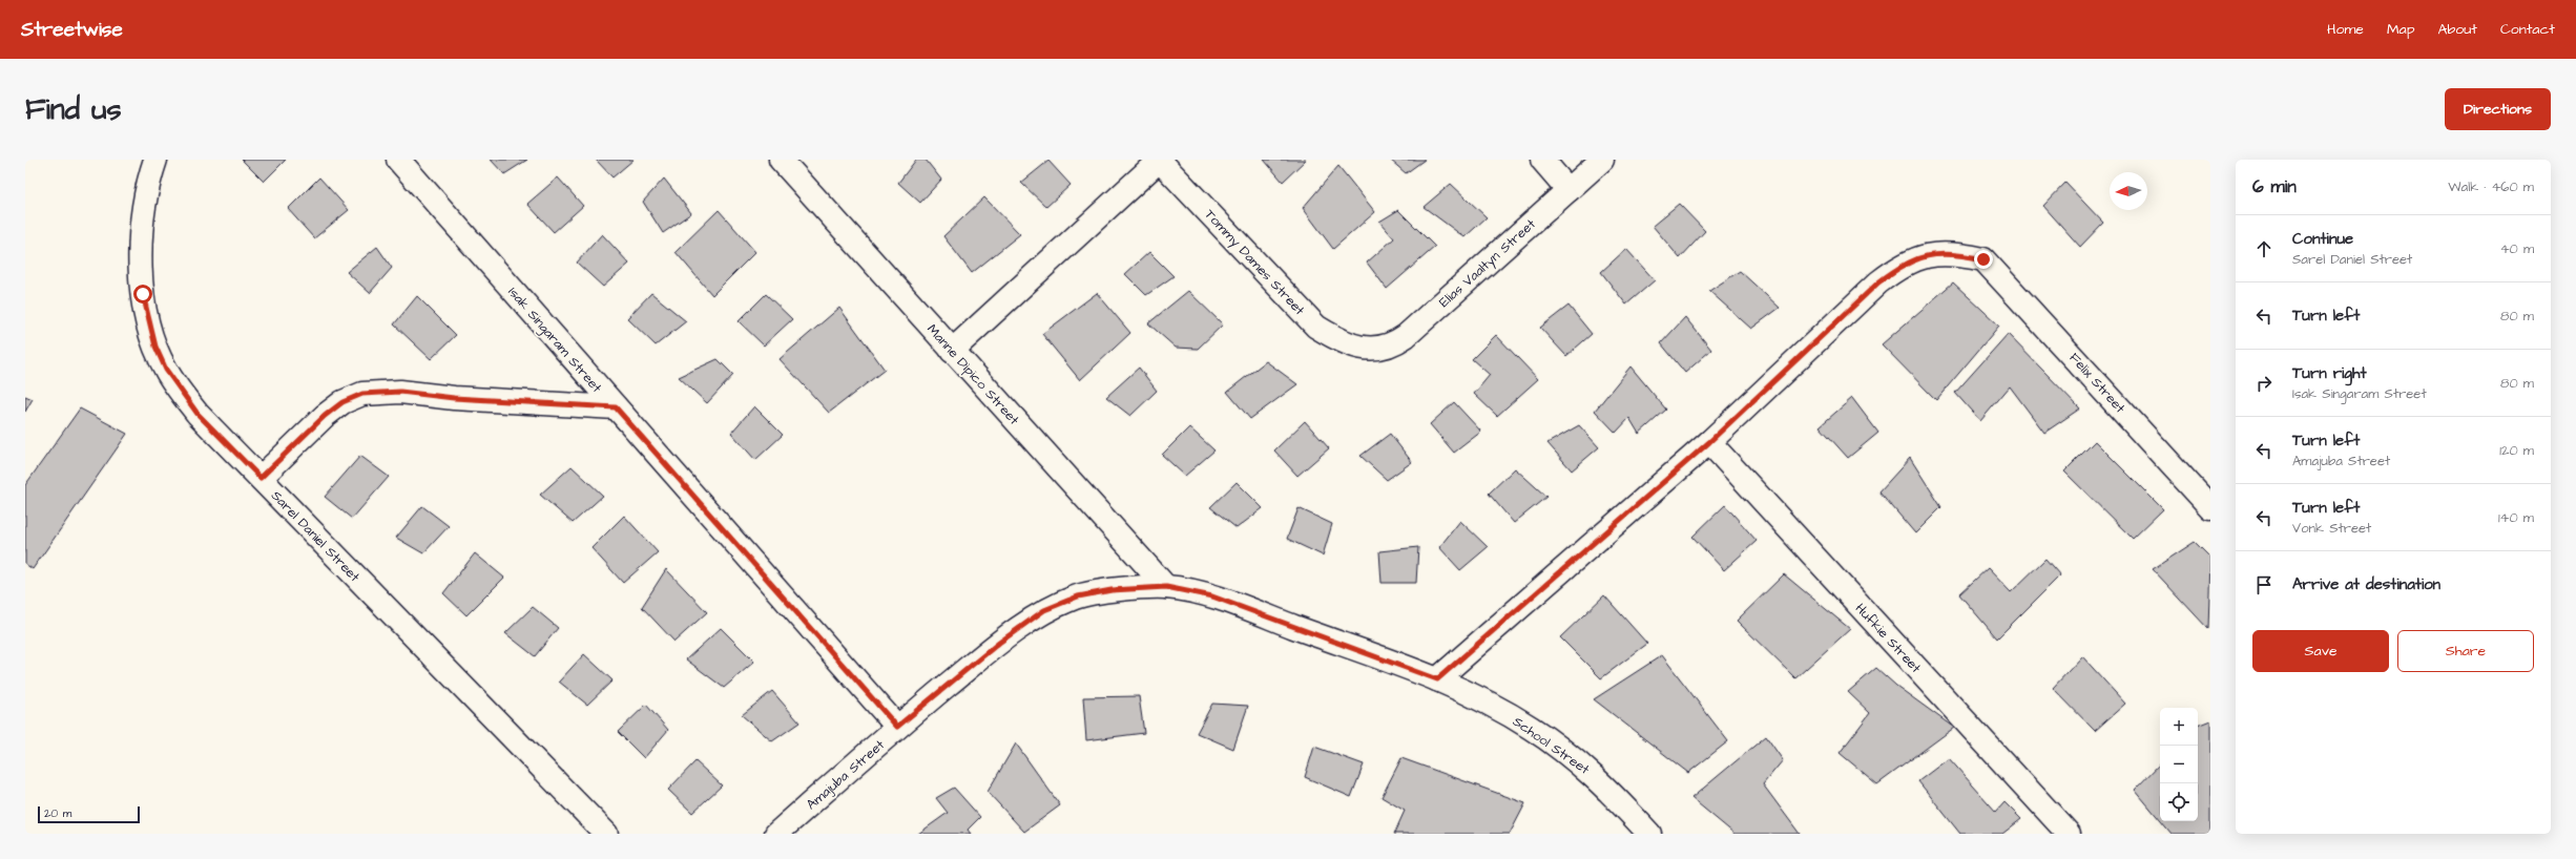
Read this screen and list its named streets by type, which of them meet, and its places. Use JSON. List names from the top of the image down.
{
  "streets": {
    "street": [
      "Tommy Dames Street",
      "Elias Vaaltyn Street",
      "Isak Singaram Street",
      "Manne Dipico Street",
      "Felix Street",
      "Sarel Daniel Street",
      "Hufkie Street",
      "School Street",
      "Amajuba Street"
    ]
  },
  "crossings": [
    ["Tommy Dames Street", "Elias Vaaltyn Street"],
    ["Isak Singaram Street", "Amajuba Street"],
    ["Manne Dipico Street", "Amajuba Street"],
    ["Felix Street", "Hufkie Street"],
    ["School Street", "Amajuba Street"]
  ],
  "scale_bar": "20 m",
  "north": "left",
  "page": {
    "header": "Streetwise",
    "nav": [
      "Home",
      "Map",
      "About",
      "Contact"
    ],
    "buttons": [
      "Directions",
      ["Save", "Share"]
    ],
    "title": "Find us",
    "heading": ["6 min", "Walk · 460 m"],
    "list": [
      ["Continue", "Sarel Daniel Street", "40 m"],
      ["Turn left", "80 m"],
      ["Turn right", "Isak Singaram Street", "80 m"],
      ["Turn left", "Amajuba Street", "120 m"],
      ["Turn left", "Vonk Street", "140 m"],
      "Arrive at destination"
    ],
    "map_buttons": ["+", "−"],
    "scale": "20 m"
  }
}
